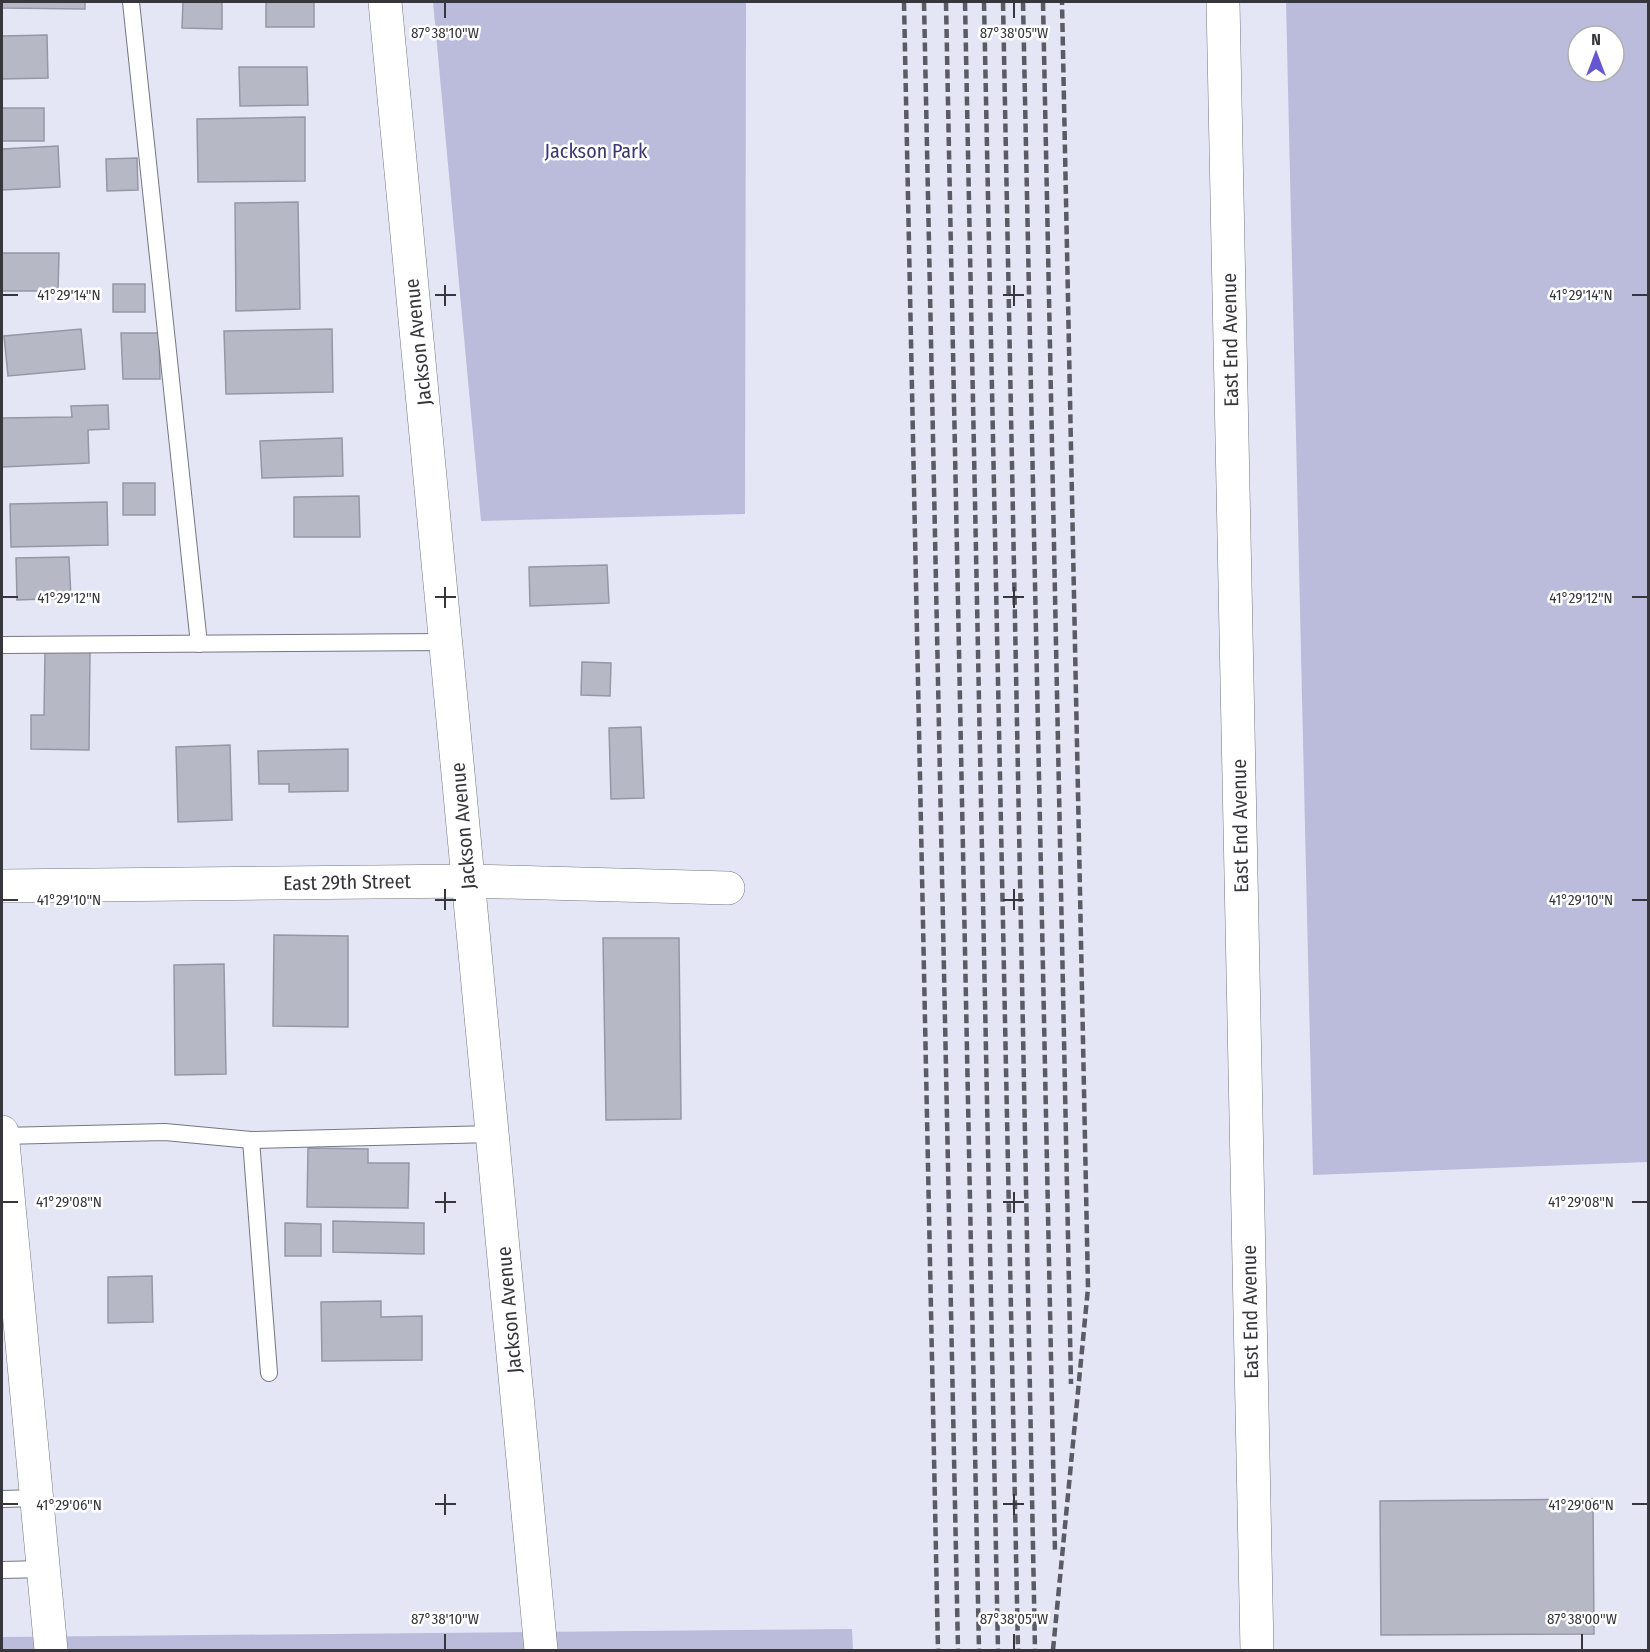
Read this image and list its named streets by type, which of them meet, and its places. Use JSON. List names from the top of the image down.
{
  "streets": {
    "street": ["East End Avenue", "Jackson Avenue", "East 29th Street"]
  },
  "crossings": [
    ["Jackson Avenue", "East 29th Street"]
  ],
  "parks": ["Jackson Park"],
  "north": "top",
  "coordinates": [
    "87°38'10\"W",
    "87°38'05\"W",
    "41°29'14\"N",
    "41°29'12\"N",
    "41°29'10\"N",
    "41°29'08\"N",
    "41°29'06\"N",
    "87°38'00\"W"
  ]
}
